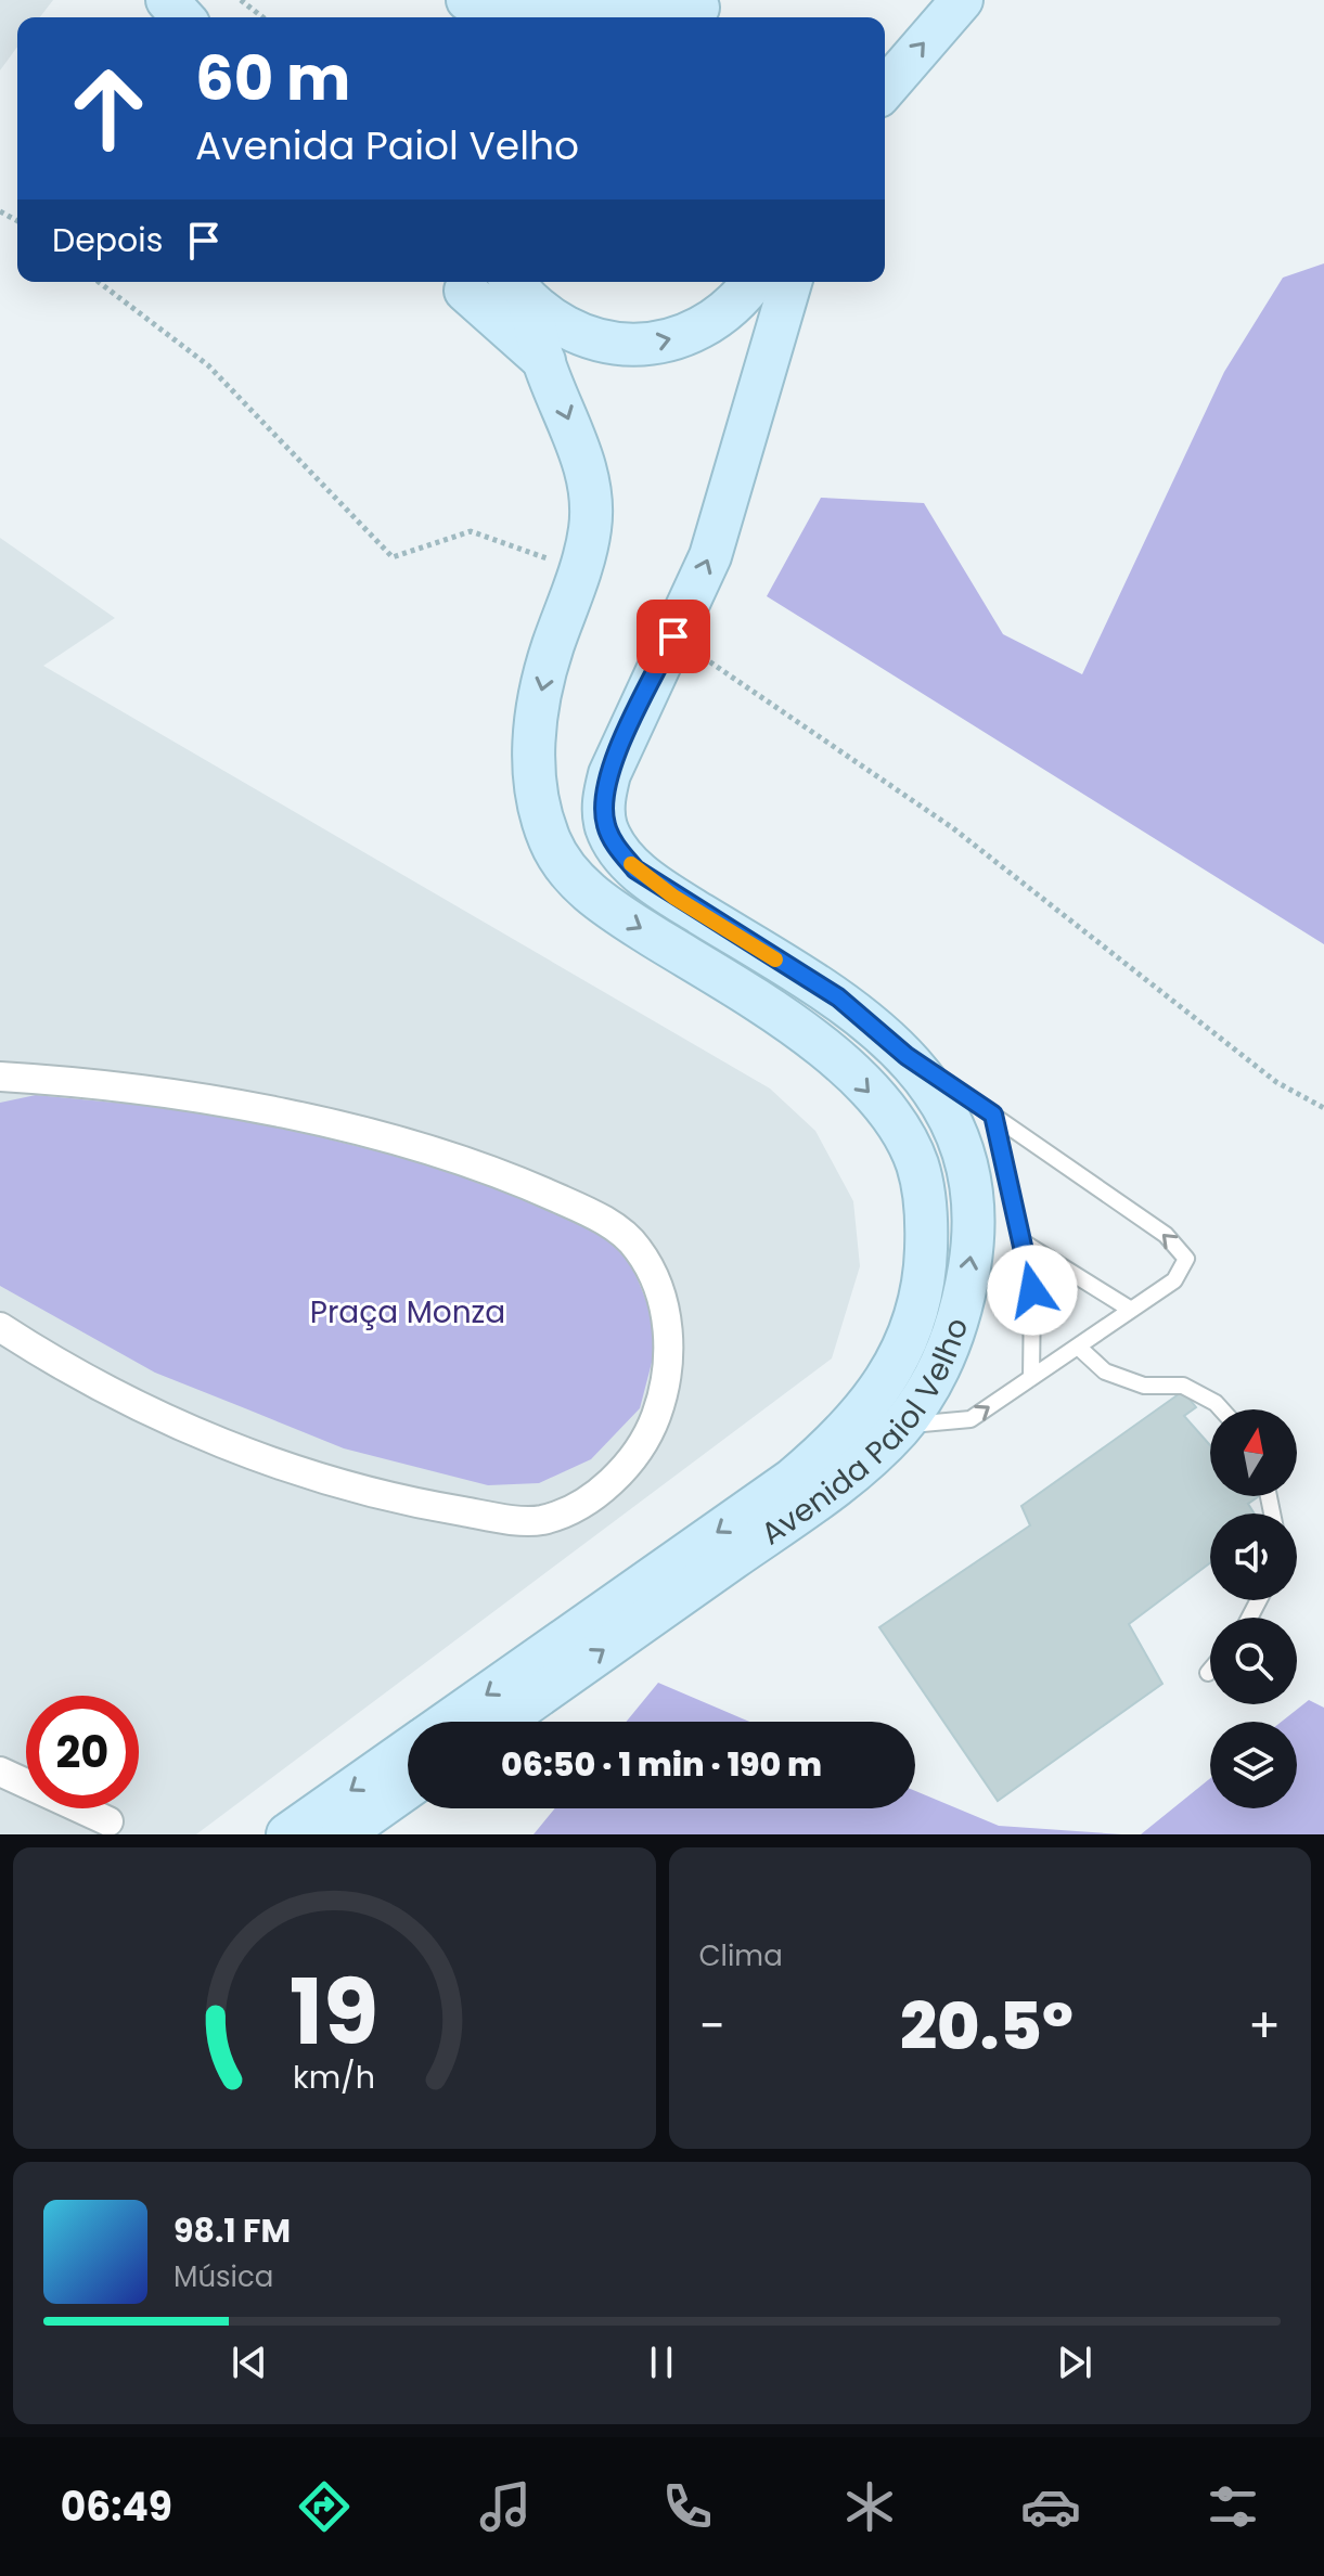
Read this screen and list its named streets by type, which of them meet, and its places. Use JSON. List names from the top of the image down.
{
  "streets": {
    "main road": ["Avenida Paiol Velho"]
  },
  "parks": ["Praça Monza"],
  "north": "top",
  "page": {
    "turn": ["60 m", "Avenida Paiol Velho"],
    "then": "Depois",
    "limit": "20",
    "trip": "06:50 · 1 min · 190 m",
    "tile": "Clima",
    "heat": ["−", "20.5°", "+"],
    "song": ["98.1 FM", "Música"],
    "tabs": "06:49",
    "gauge": ["19", "km/h"]
  }
}
